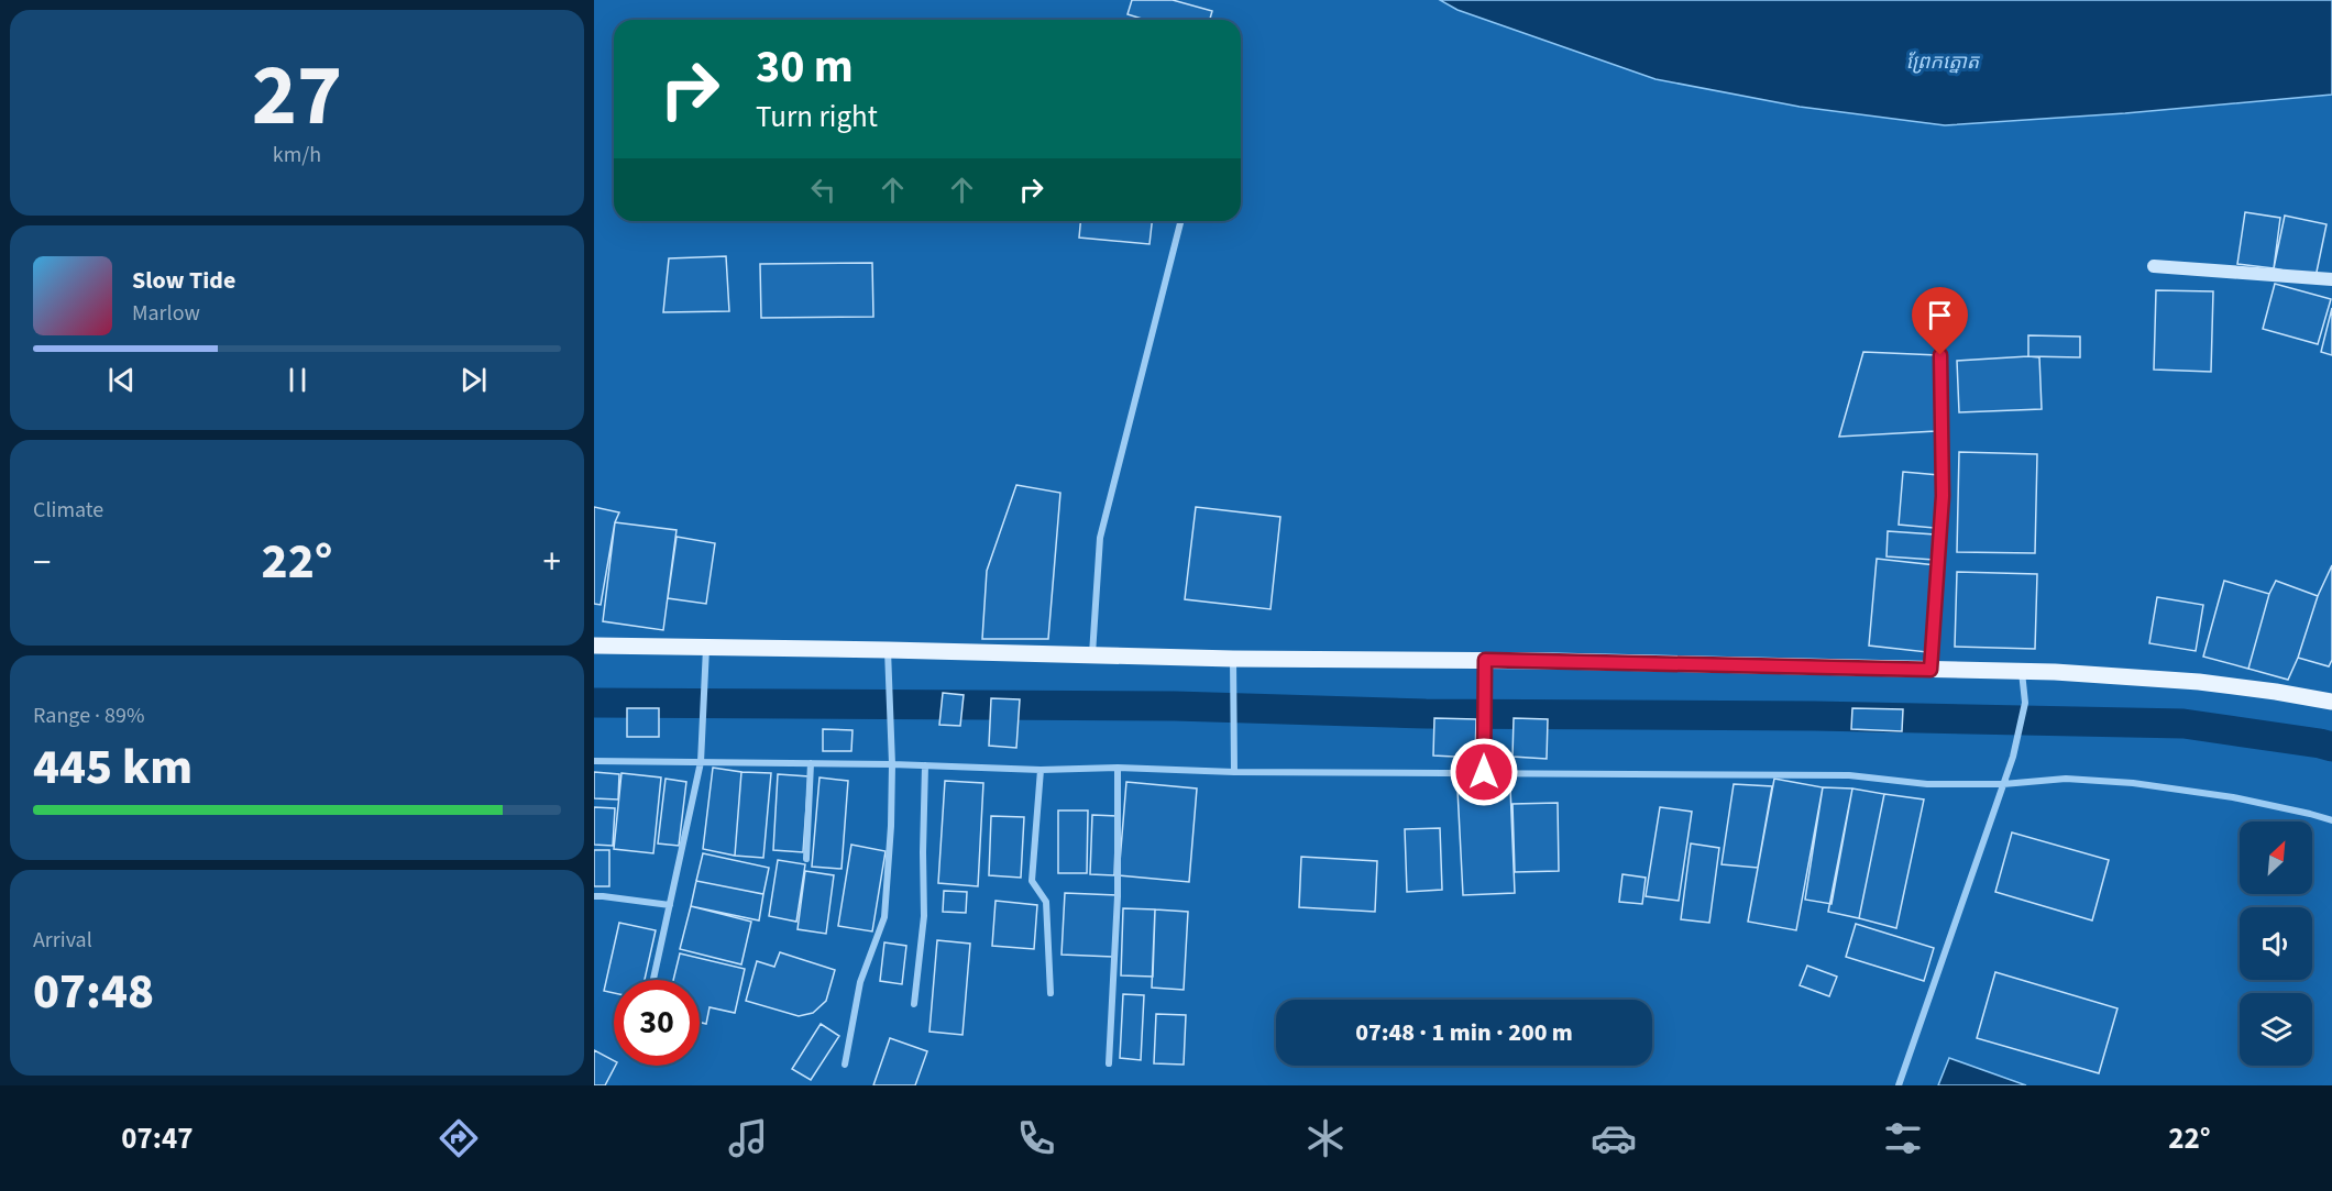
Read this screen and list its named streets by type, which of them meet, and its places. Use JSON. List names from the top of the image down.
{
  "water": ["ព្រែកត្នោត"],
  "north": "top right",
  "page": {
    "tile": [
      ["27", "km/h"],
      "Climate",
      ["Range · 89%", "445 km"],
      ["Arrival", "07:48"]
    ],
    "turn": ["30 m", "Turn right"],
    "song": ["Slow Tide", "Marlow"],
    "heat": ["−", "22°", "+"],
    "limit": "30",
    "trip": "07:48 · 1 min · 200 m",
    "tabs": ["07:47", "22°"]
  }
}
